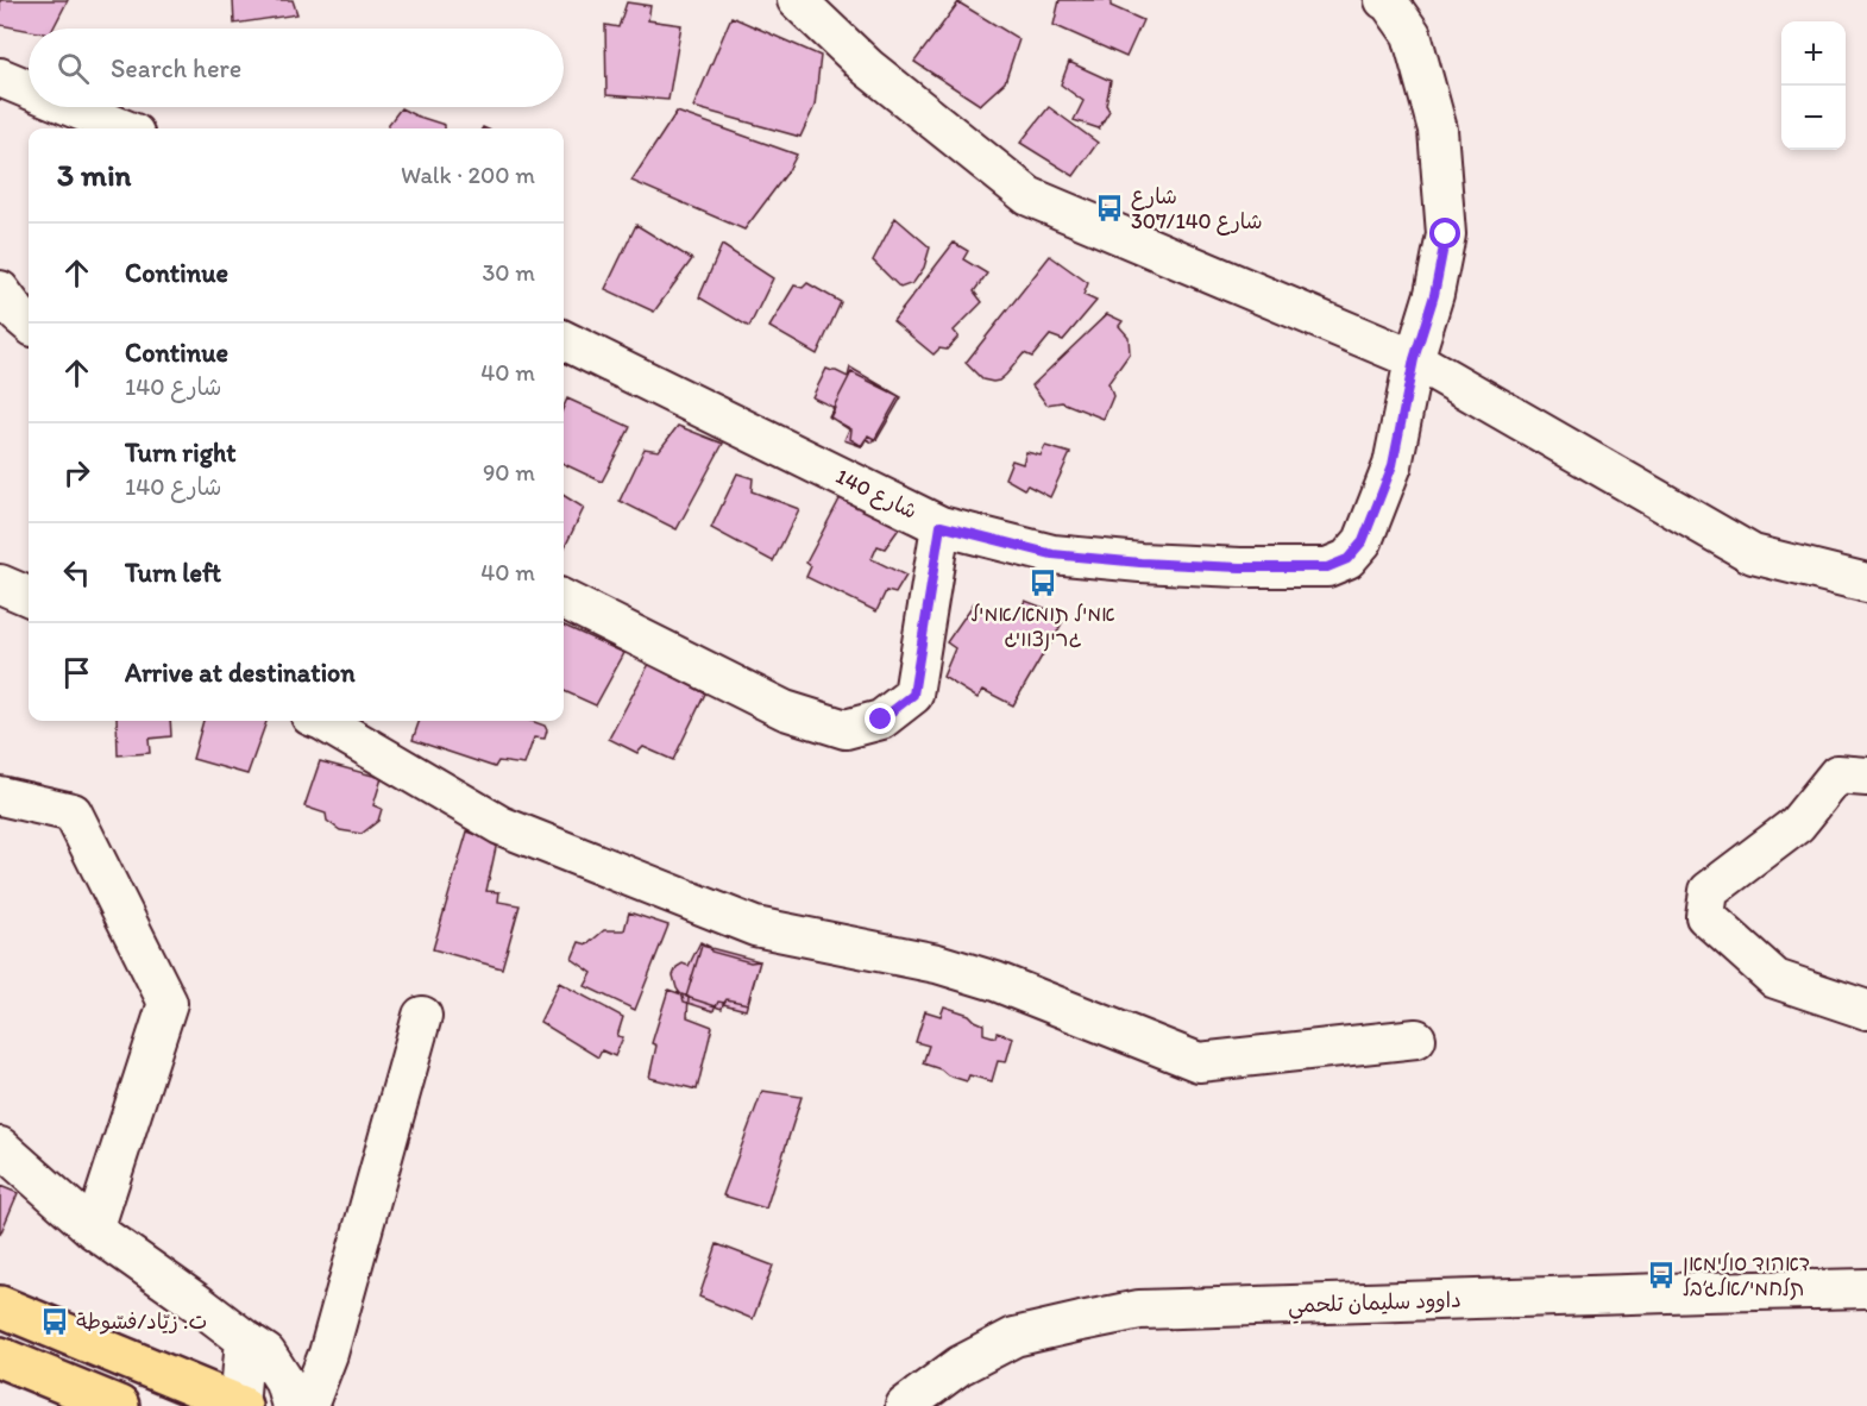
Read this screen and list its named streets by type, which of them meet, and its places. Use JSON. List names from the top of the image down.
{
  "streets": {
    "street": ["شارع 140", "داوود سليمان تلحمي"]
  },
  "places": {
    "bus stop": [
      "شارع 307/شارع 140",
      "אמיל תומא/אמיל גרינצוויג",
      "דאהוד סולימאן תלחמי/אלג׳בל",
      "ت. زيّاد/فسّوطة"
    ]
  },
  "page": {
    "map_buttons": ["+", "−"],
    "search": "Search here",
    "heading": ["3 min", "Walk · 200 m"],
    "list": [
      ["Continue", "30 m"],
      ["Continue", "شارع 140", "40 m"],
      ["Turn right", "شارع 140", "90 m"],
      ["Turn left", "40 m"],
      "Arrive at destination"
    ]
  }
}
